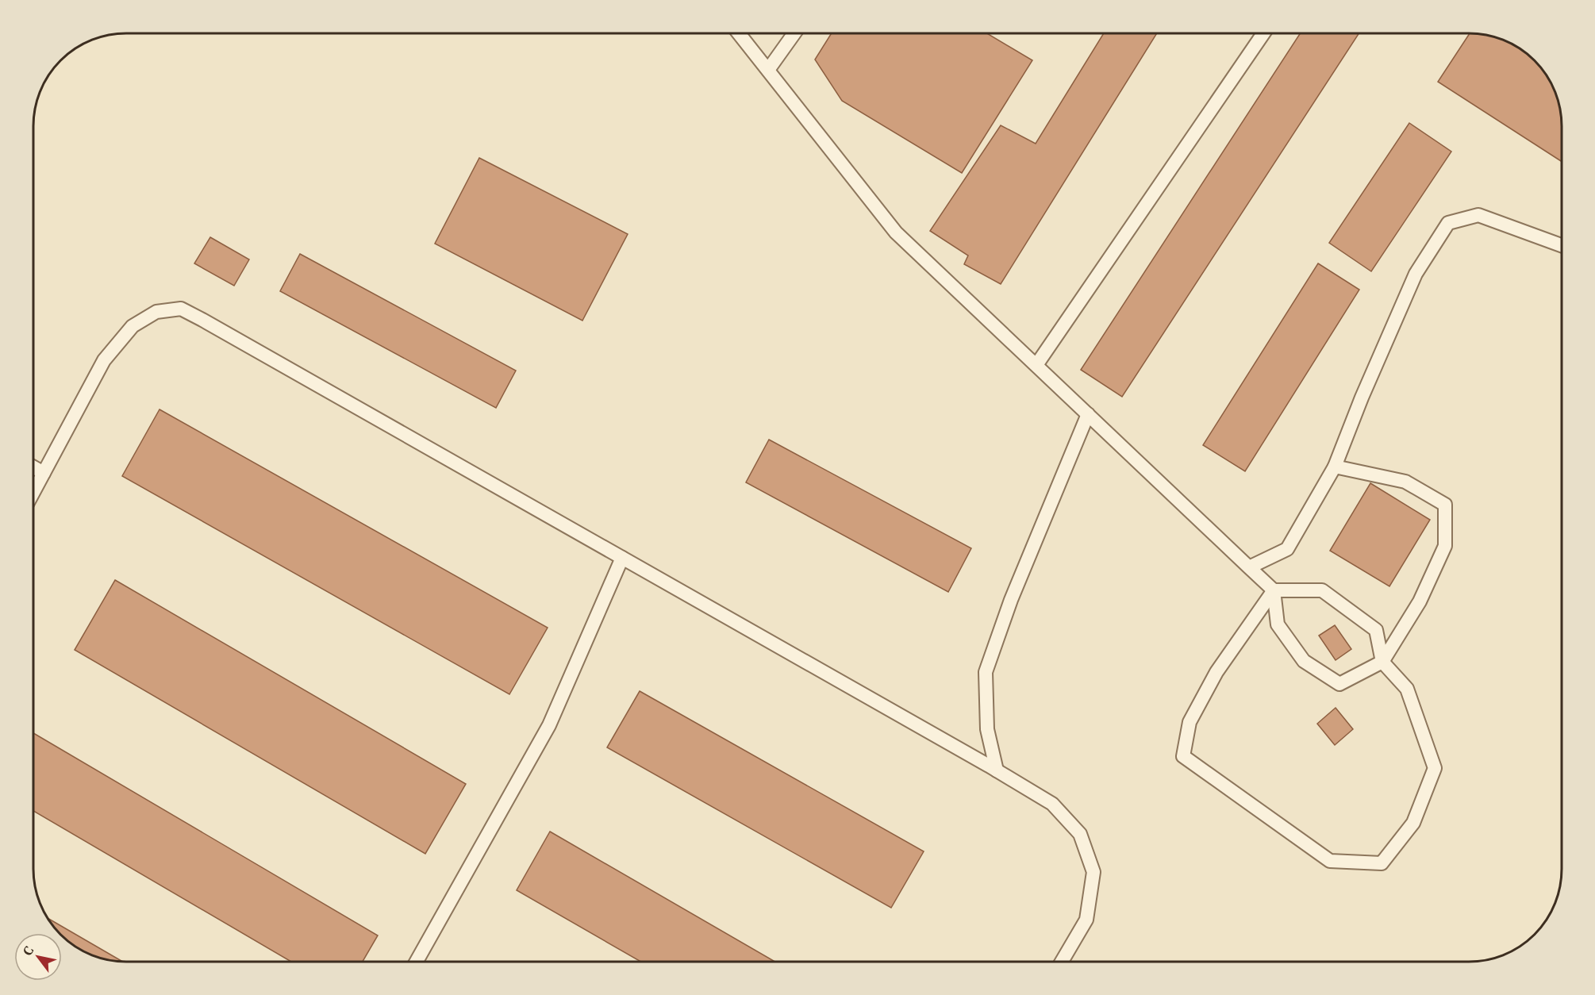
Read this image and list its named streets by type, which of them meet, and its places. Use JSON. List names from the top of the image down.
{
  "north": "top left"
}
